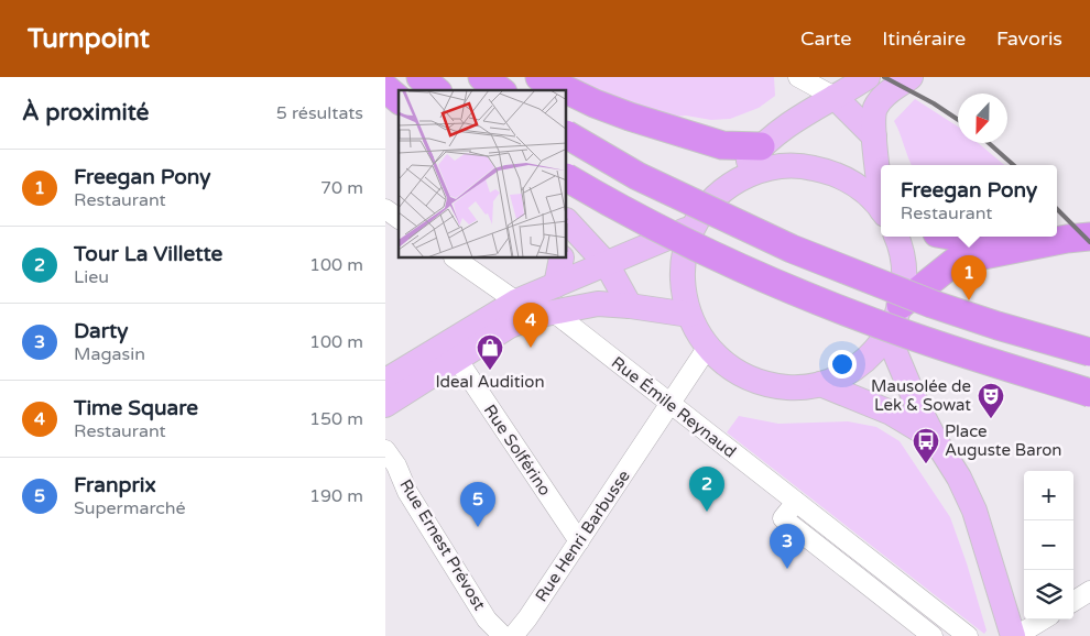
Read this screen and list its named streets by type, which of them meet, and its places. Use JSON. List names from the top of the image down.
{
  "streets": {
    "street": [
      "Rue Émile Reynaud",
      "Rue Solférino",
      "Rue Henri Barbusse",
      "Rue Ernest Prévost"
    ]
  },
  "crossings": [
    ["Rue Émile Reynaud", "Rue Henri Barbusse"],
    ["Rue Solférino", "Rue Henri Barbusse"]
  ],
  "places": {
    "shop": ["Ideal Audition"],
    "theatre": ["Mausolée de Lek & Sowat"],
    "bus stop": ["Place Auguste Baron"]
  },
  "north": "bottom",
  "page": {
    "header": "Turnpoint",
    "nav": ["Carte", "Itinéraire", "Favoris"],
    "heading": ["À proximité", "5 résultats"],
    "list": [
      {
        "mark": "1",
        "name": "Freegan Pony",
        "note": "Restaurant",
        "value": "70 m"
      },
      {
        "mark": "2",
        "name": "Tour La Villette",
        "note": "Lieu",
        "value": "100 m"
      },
      {
        "mark": "3",
        "name": "Darty",
        "note": "Magasin",
        "value": "100 m"
      },
      {
        "mark": "4",
        "name": "Time Square",
        "note": "Restaurant",
        "value": "150 m"
      },
      {
        "mark": "5",
        "name": "Franprix",
        "note": "Supermarché",
        "value": "190 m"
      }
    ],
    "popup": ["Freegan Pony", "Restaurant"],
    "pins": [
      "1",
      "4",
      "2",
      "5",
      "3"
    ],
    "map_buttons": ["+", "−"]
  }
}
